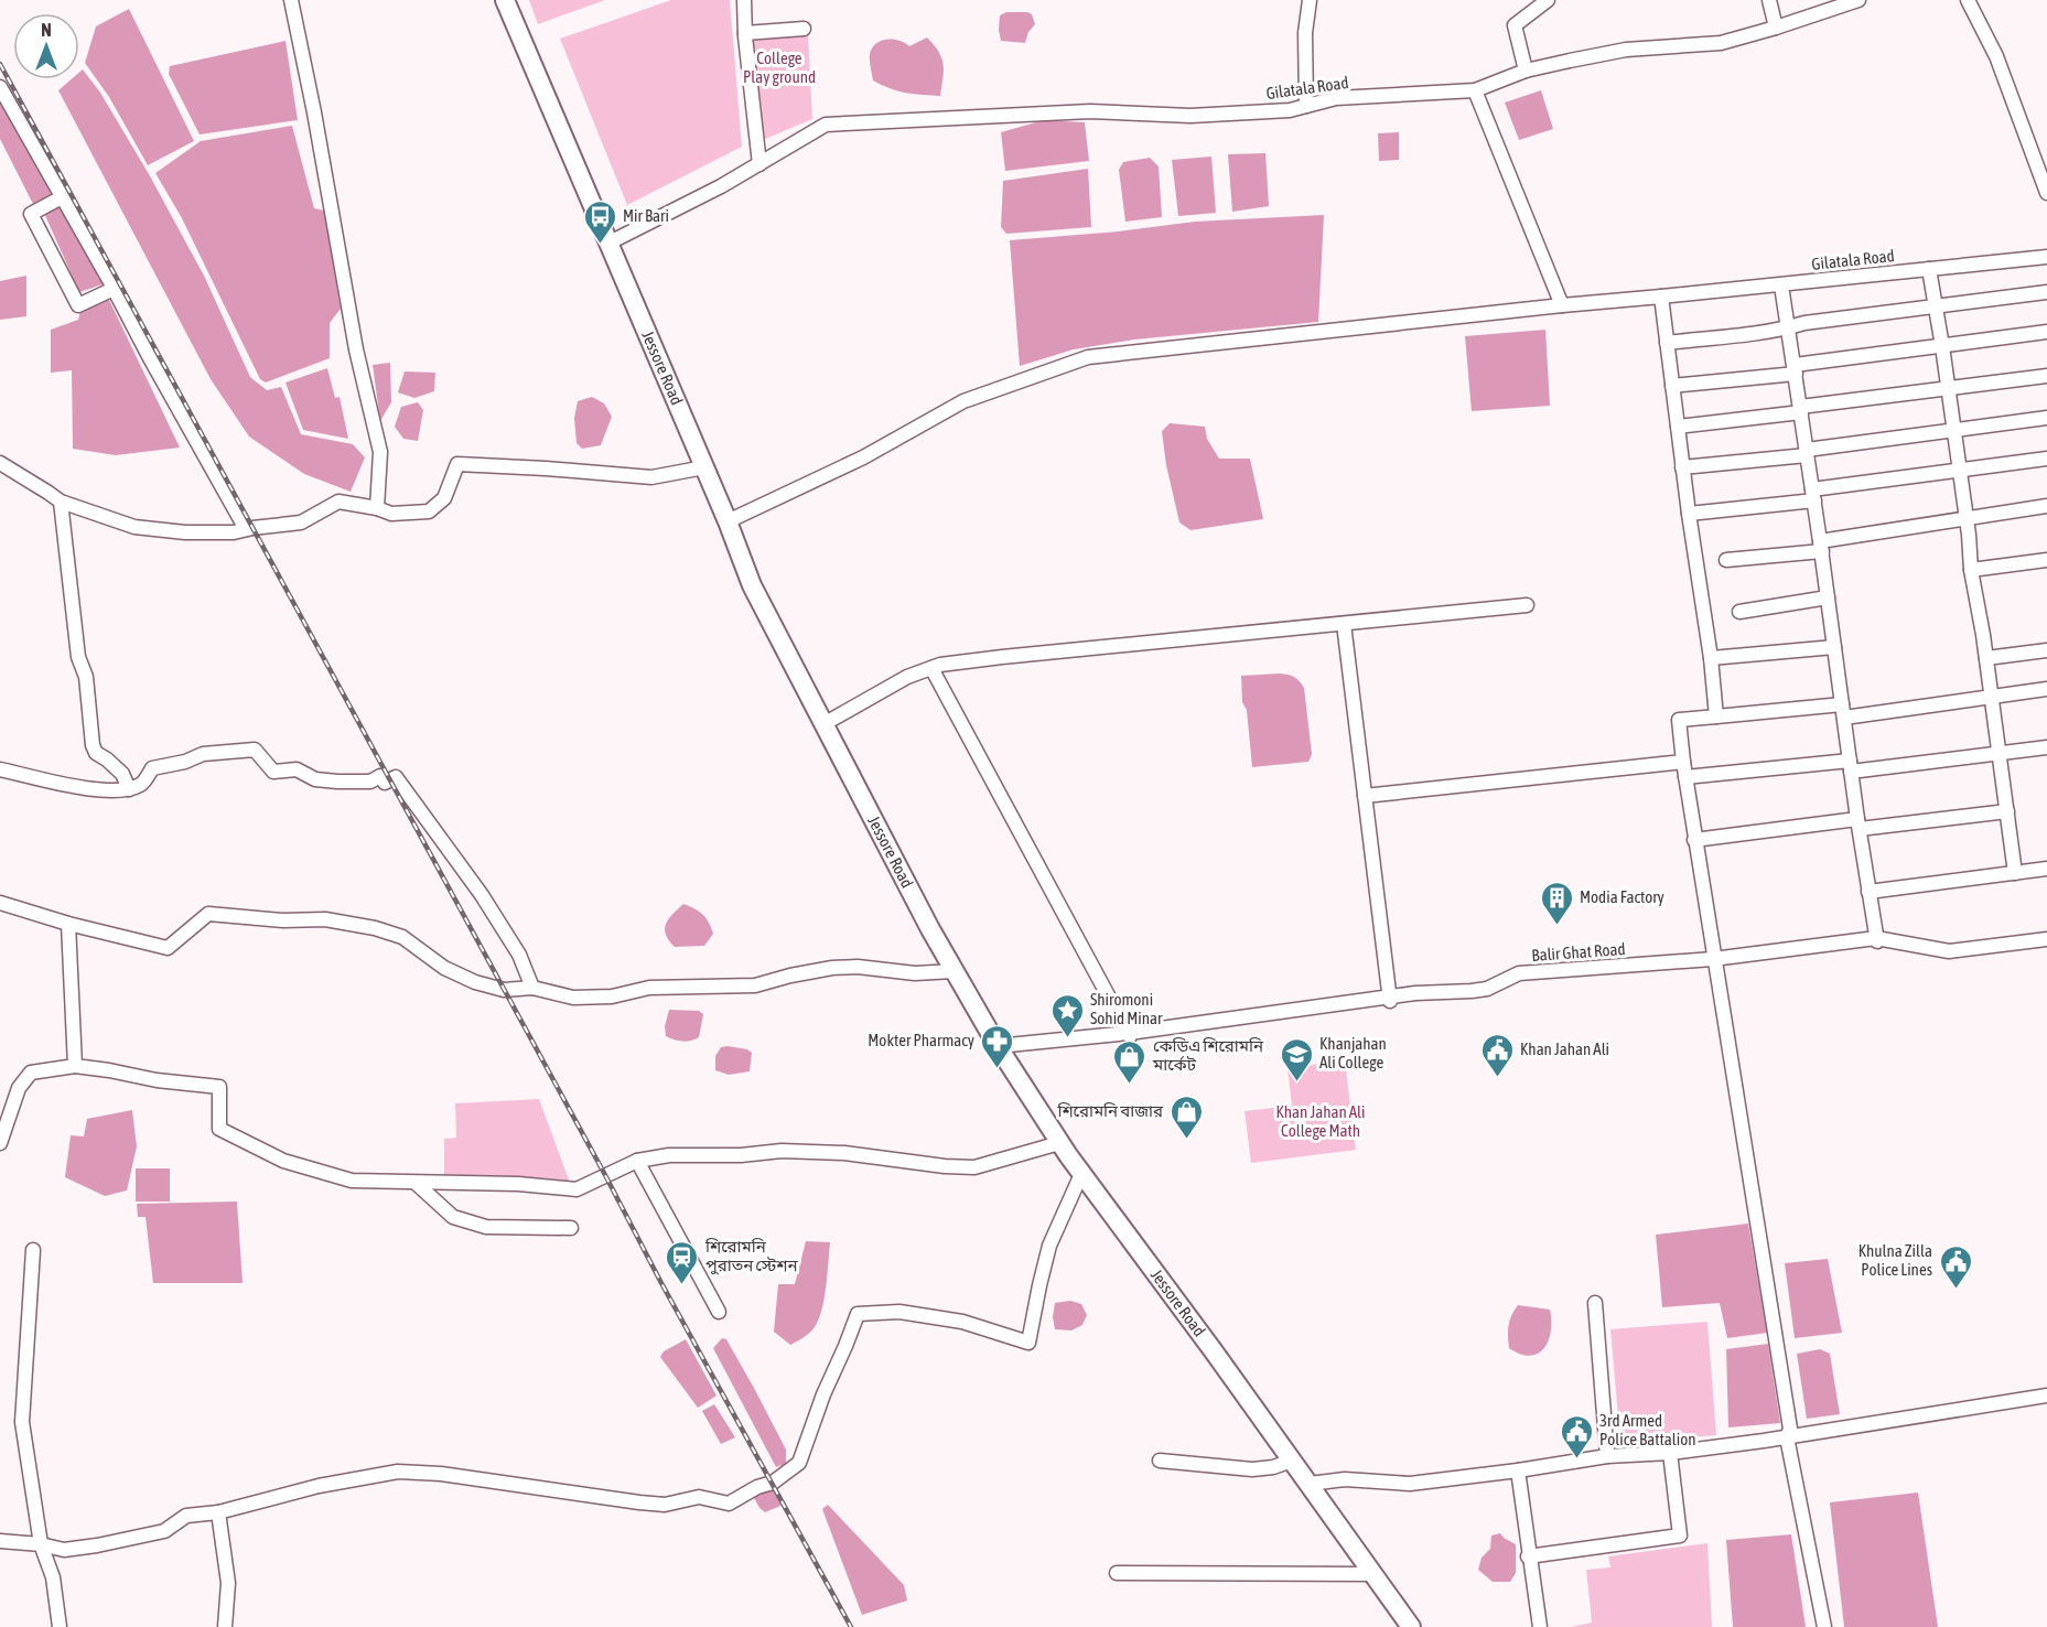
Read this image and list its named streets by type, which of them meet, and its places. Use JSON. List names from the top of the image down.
{
  "streets": {
    "highway": ["Jessore Road"],
    "street": ["Gilatala Road", "Balir Ghat Road"]
  },
  "crossings": [
    ["Gilatala Road", "Jessore Road"],
    ["Jessore Road", "Balir Ghat Road"]
  ],
  "parks": ["College Play ground", "Khan Jahan Ali College Math"],
  "places": {
    "bus stop": ["Mir Bari"],
    "building": ["Modia Factory"],
    "place": ["Shiromoni Sohid Minar"],
    "pharmacy": ["Mokter Pharmacy"],
    "public building": ["Khan Jahan Ali", "Khulna Zilla Police Lines", "3rd Armed Police Battalion"],
    "school or university": ["Khanjahan Ali College"],
    "shop": ["কেডিএ শিরোমনি মার্কেট", "শিরোমনি বাজার"],
    "station": ["শিরোমনি পুরাতন স্টেশন"]
  },
  "north": "top"
}
